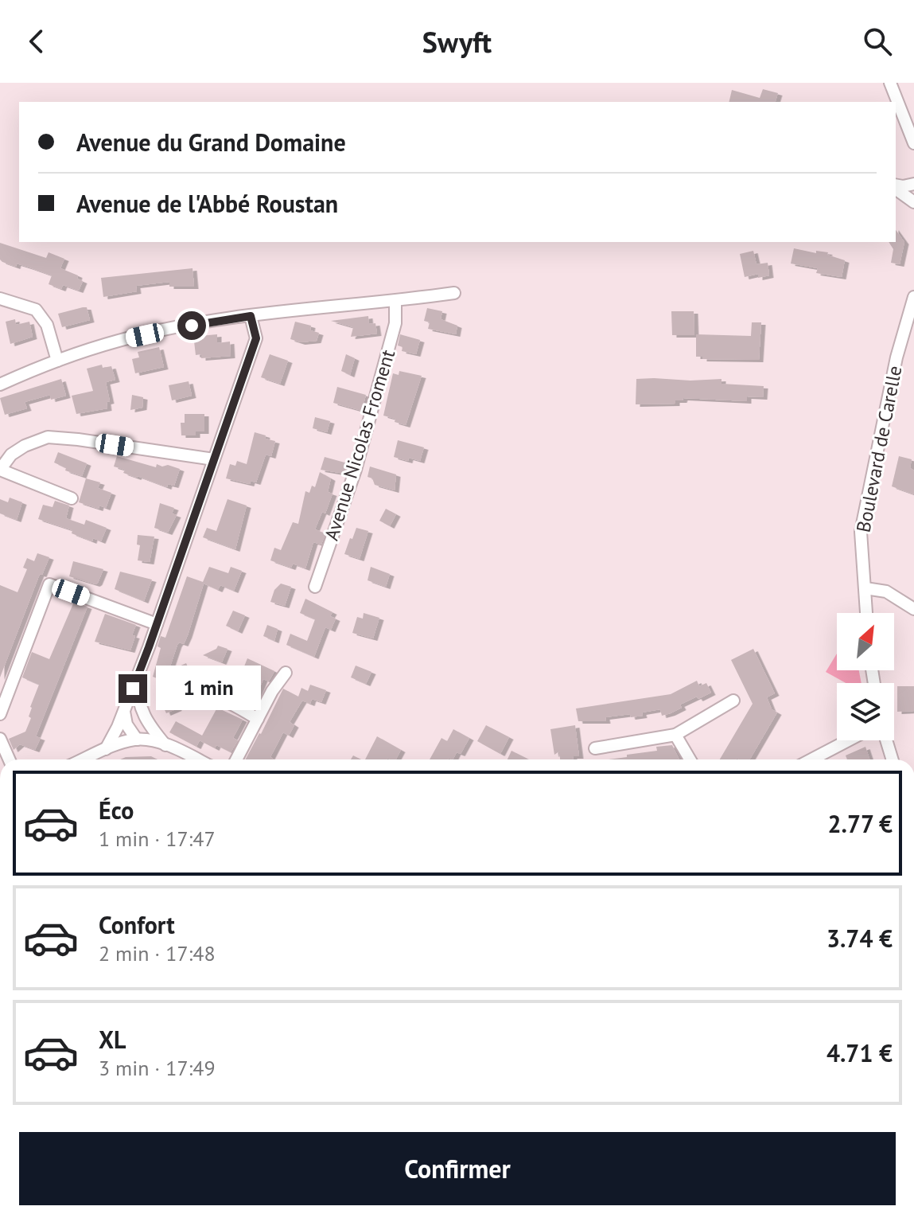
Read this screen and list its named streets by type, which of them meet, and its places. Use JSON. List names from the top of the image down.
{
  "streets": {
    "street": ["Avenue Nicolas Froment", "Boulevard de Carelle"]
  },
  "north": "top right",
  "page": {
    "header": "Swyft",
    "banner": ["Avenue du Grand Domaine", "Avenue de l'Abbé Roustan"],
    "bubble": "1 min",
    "list": [
      {
        "name": "Éco",
        "note": "1 min · 17:47",
        "value": "2.77 €"
      },
      {
        "name": "Confort",
        "note": "2 min · 17:48",
        "value": "3.74 €"
      },
      {
        "name": "XL",
        "note": "3 min · 17:49",
        "value": "4.71 €"
      }
    ],
    "buttons": "Confirmer"
  }
}
